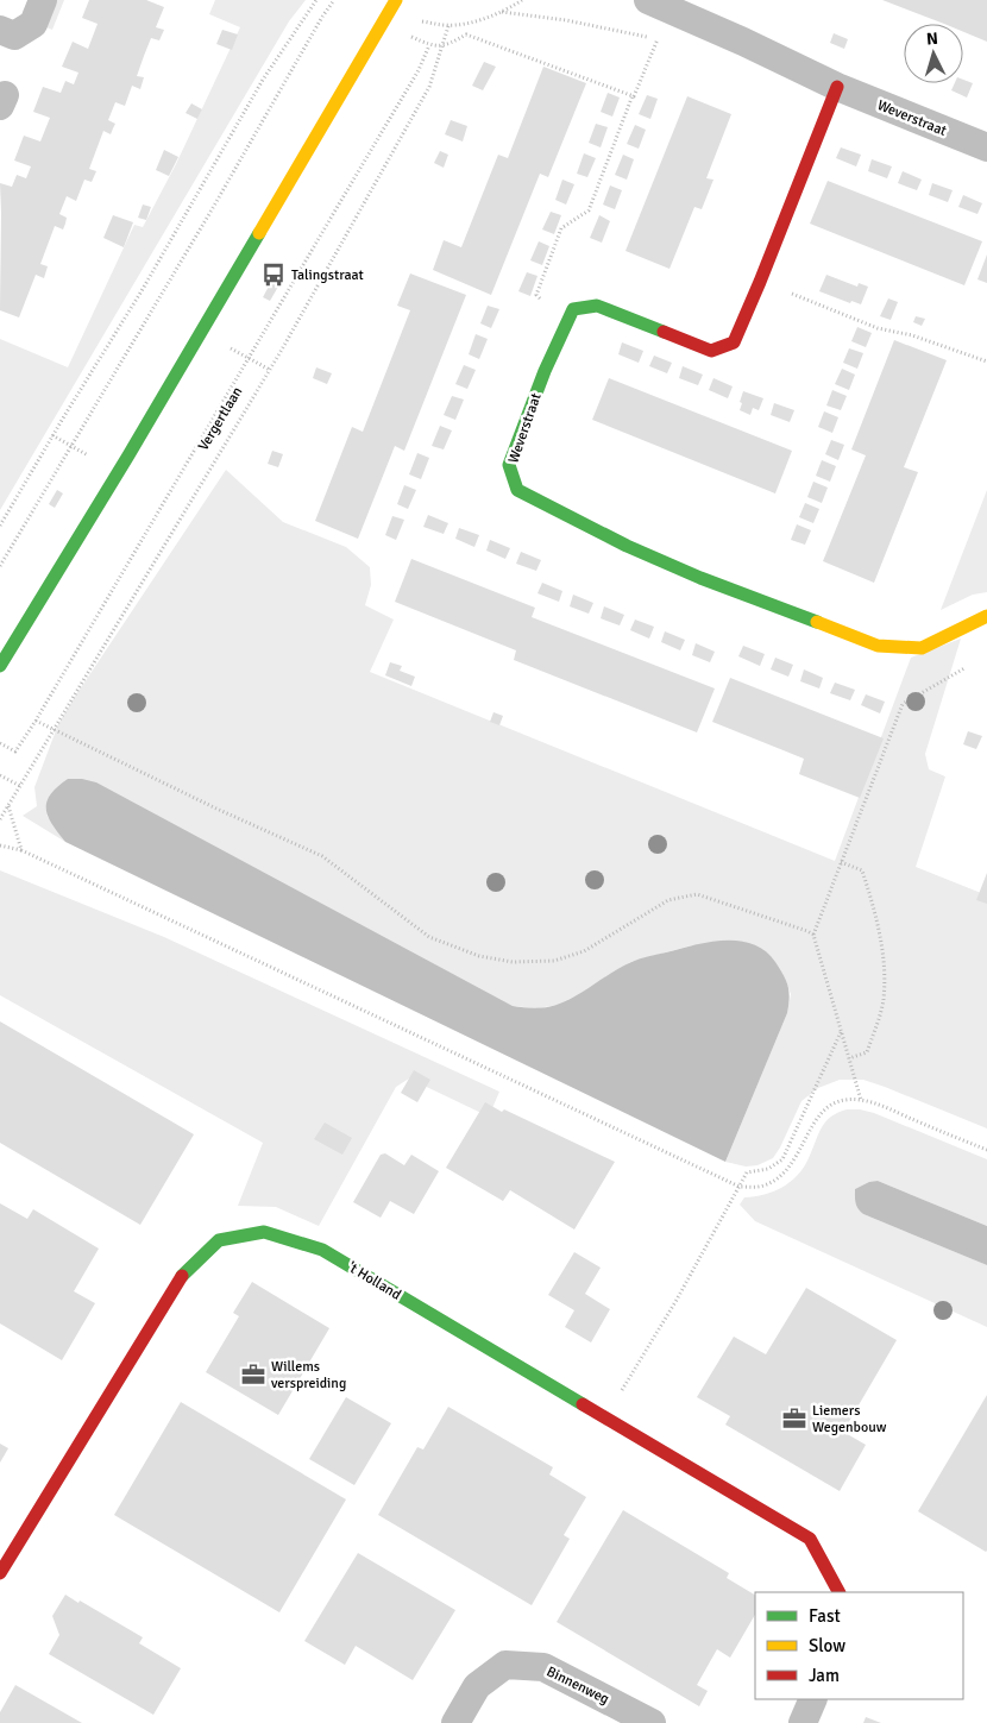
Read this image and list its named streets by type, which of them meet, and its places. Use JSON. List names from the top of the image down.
{
  "streets": {
    "street": ["Weverstraat", "'t Holland", "Binnenweg"],
    "path": ["Vergertlaan"]
  },
  "places": {
    "bus stop": ["Talingstraat"],
    "office": ["Willems verspreiding", "Liemers Wegenbouw"]
  },
  "legend": ["Fast", "Slow", "Jam"],
  "north": "top"
}
